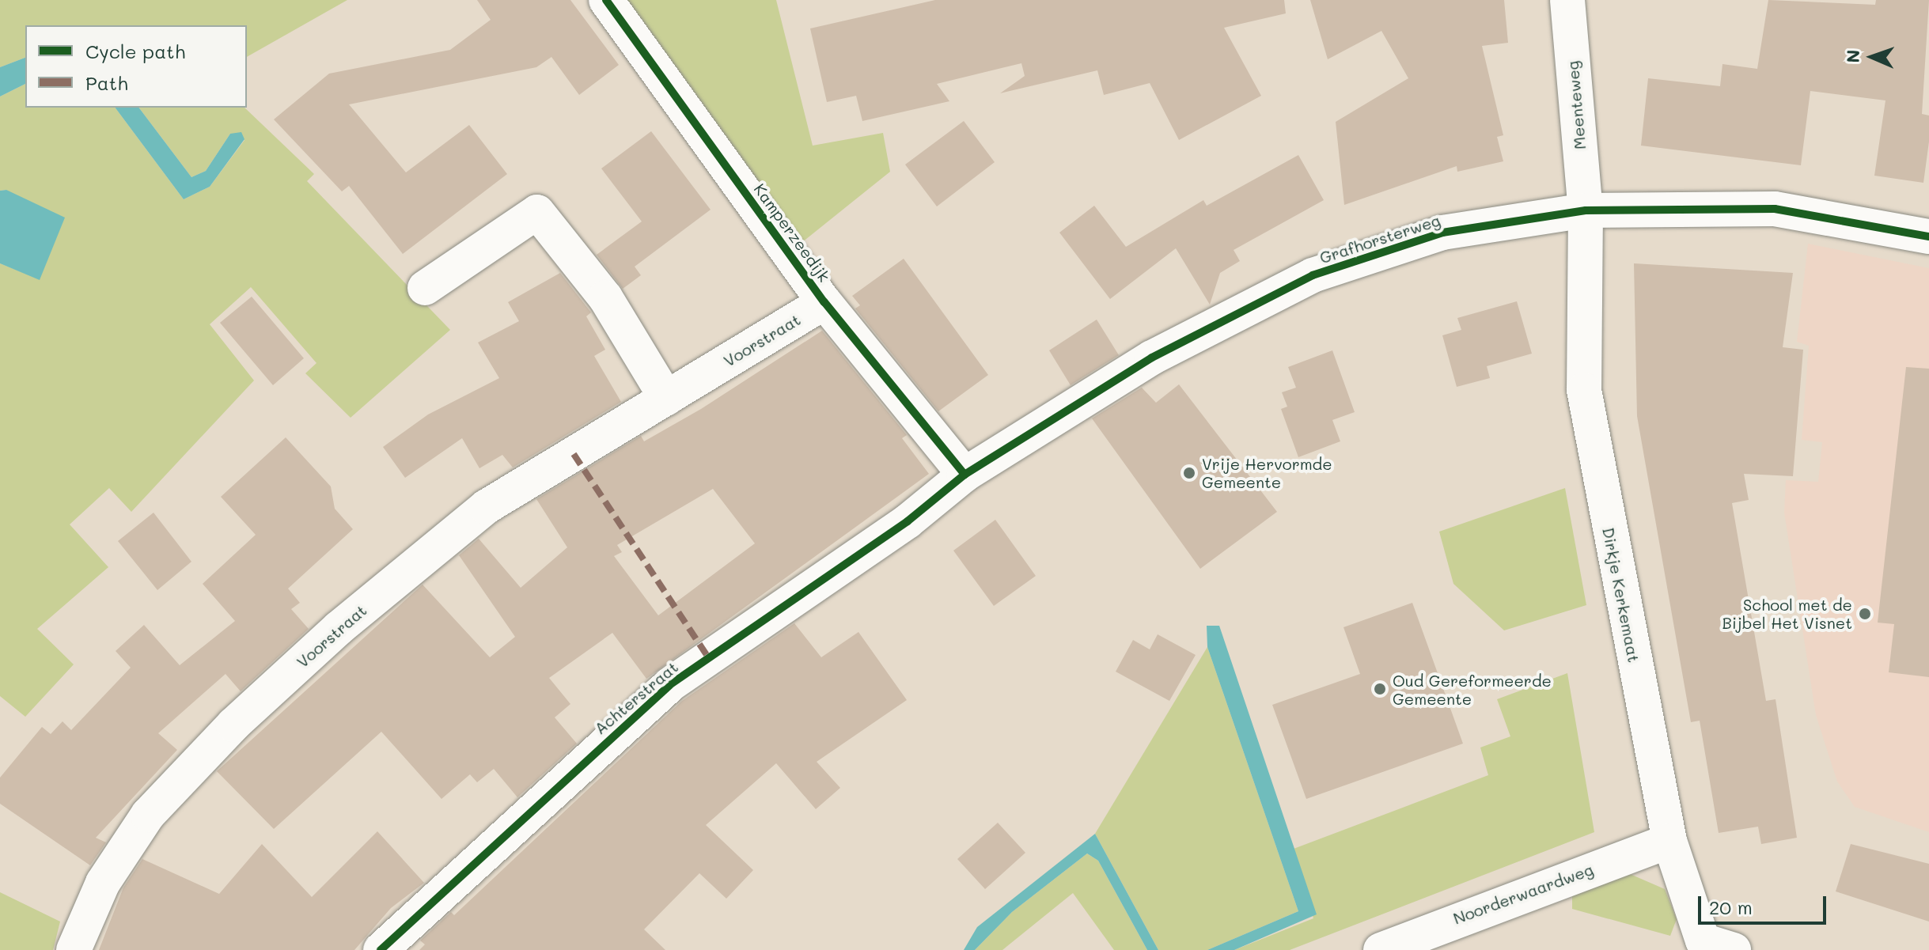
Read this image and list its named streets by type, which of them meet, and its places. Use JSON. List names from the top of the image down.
{
  "streets": {
    "street": [
      "Meenteweg",
      "Kamperzeedijk",
      "Grafhorsterweg",
      "Voorstraat",
      "Dirkje Kerkemaat",
      "Achterstraat",
      "Noorderwaardweg"
    ]
  },
  "crossings": [
    ["Meenteweg", "Grafhorsterweg"],
    ["Meenteweg", "Dirkje Kerkemaat"],
    ["Kamperzeedijk", "Grafhorsterweg"],
    ["Kamperzeedijk", "Voorstraat"],
    ["Kamperzeedijk", "Achterstraat"],
    ["Grafhorsterweg", "Dirkje Kerkemaat"],
    ["Grafhorsterweg", "Achterstraat"],
    ["Dirkje Kerkemaat", "Noorderwaardweg"]
  ],
  "places": ["Vrije Hervormde Gemeente", "School met de Bijbel Het Visnet", "Oud Gereformeerde Gemeente"],
  "legend": ["Cycle path", "Path"],
  "scale_bar": "20 m",
  "north": "left"
}
